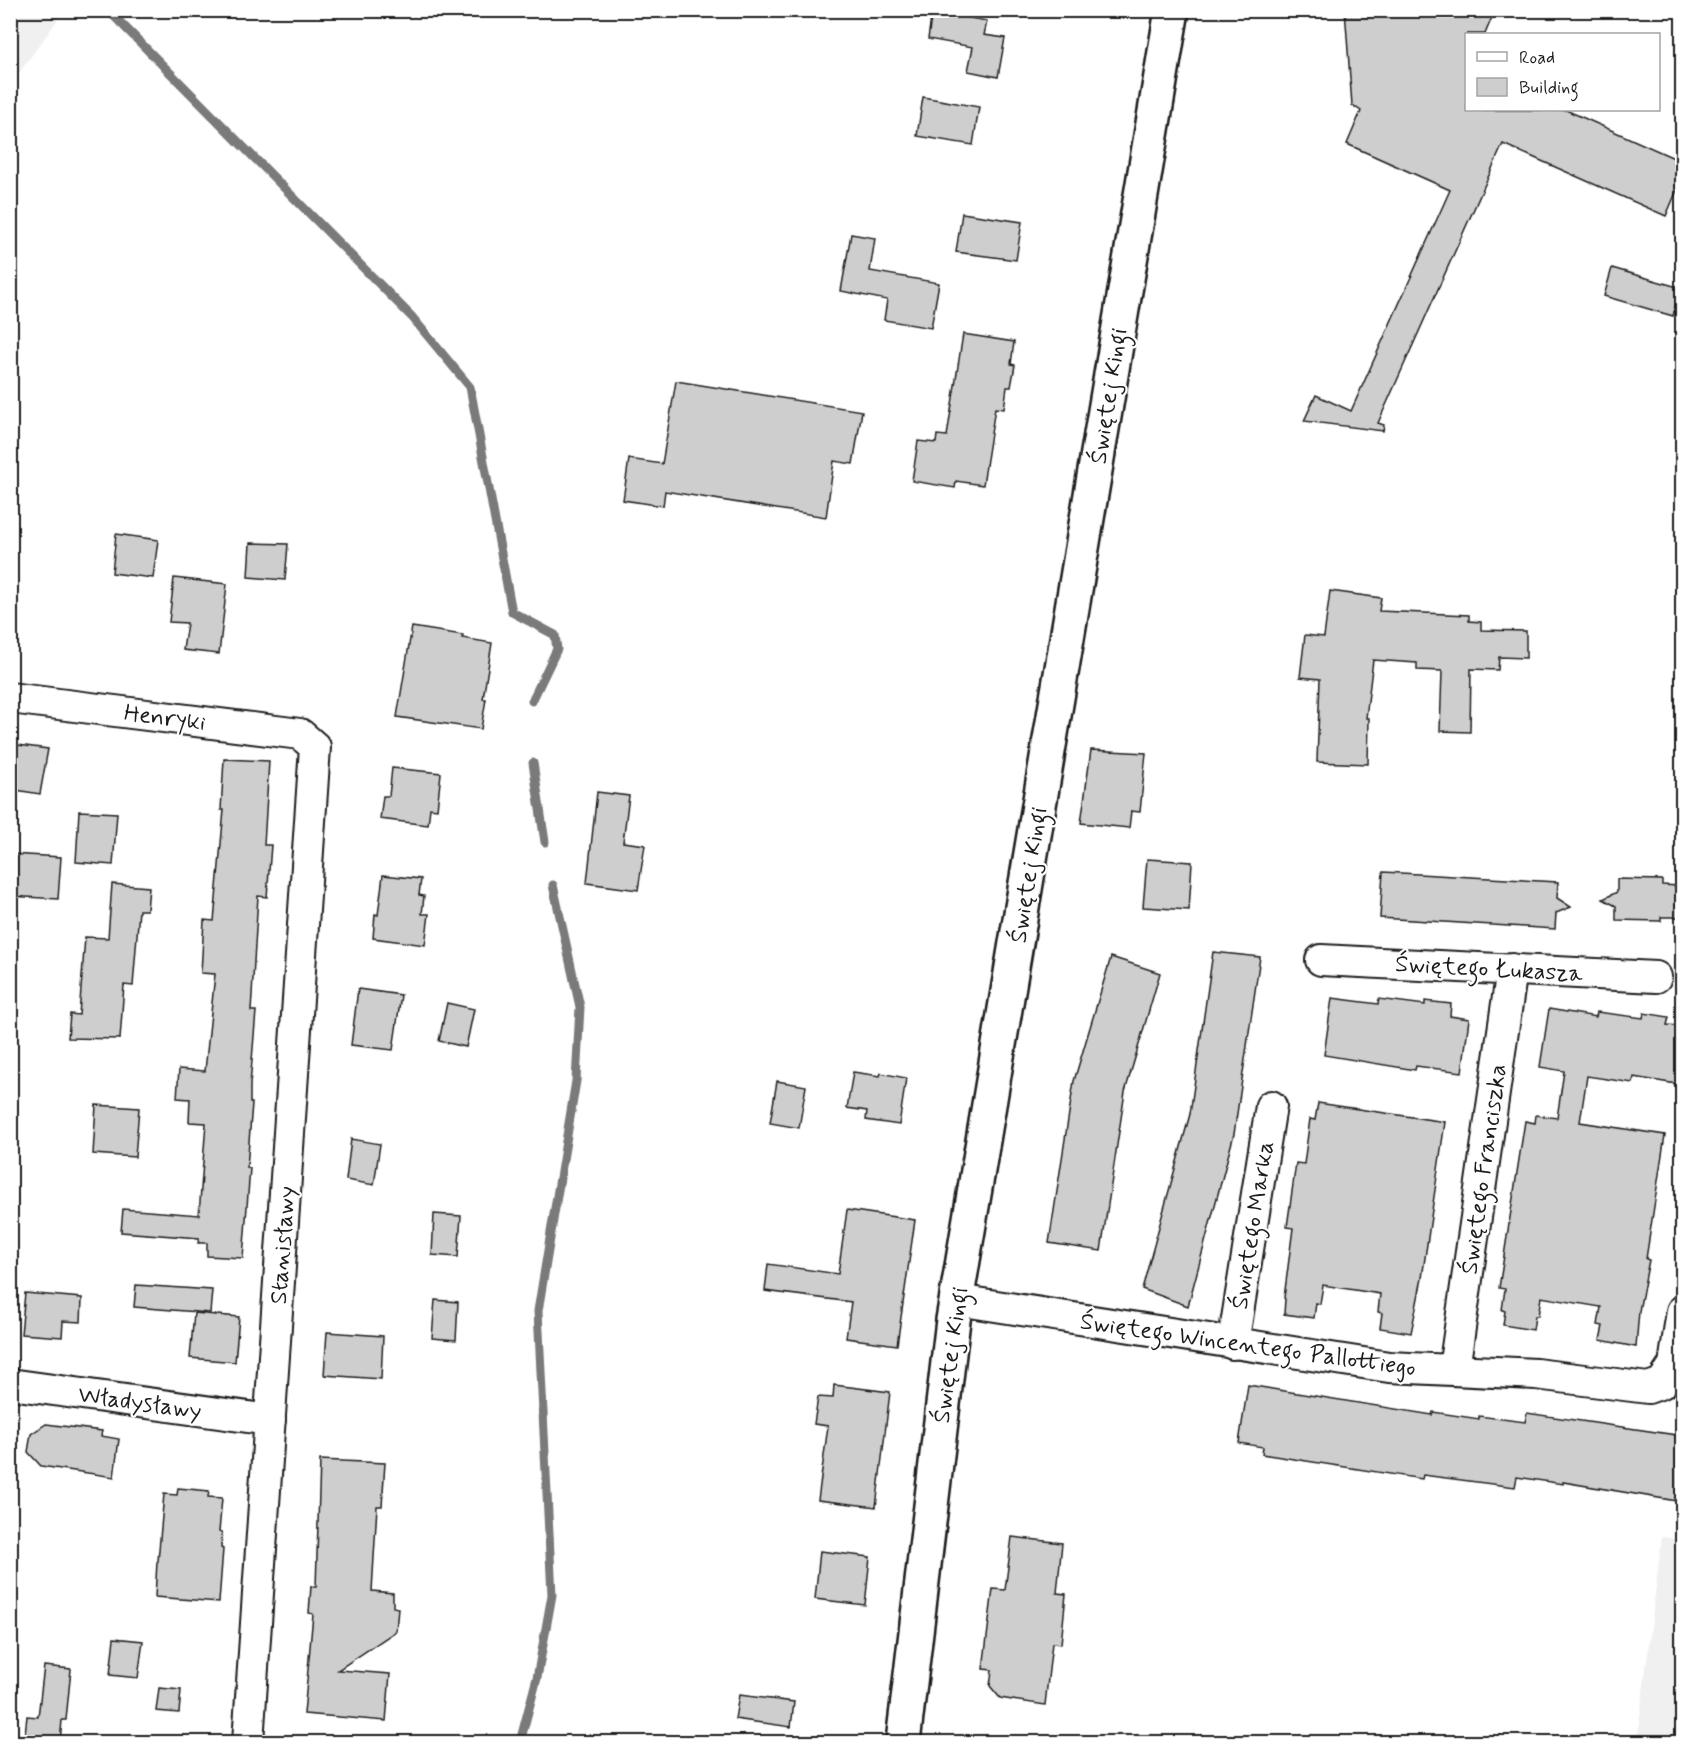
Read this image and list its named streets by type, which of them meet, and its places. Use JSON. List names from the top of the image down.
{
  "streets": {
    "street": [
      "Świętej Kingi",
      "Henryki",
      "Świętego Łukasza",
      "Świętego Franciszka",
      "Świętego Marka",
      "Stanisławy",
      "Świętego Wincentego Pallottiego",
      "Władysławy"
    ]
  },
  "crossings": [
    ["Świętej Kingi", "Świętego Wincentego Pallottiego"],
    ["Henryki", "Stanisławy"],
    ["Świętego Łukasza", "Świętego Franciszka"],
    ["Świętego Franciszka", "Świętego Wincentego Pallottiego"],
    ["Świętego Marka", "Świętego Wincentego Pallottiego"],
    ["Stanisławy", "Władysławy"]
  ],
  "legend": ["Road", "Building"]
}
